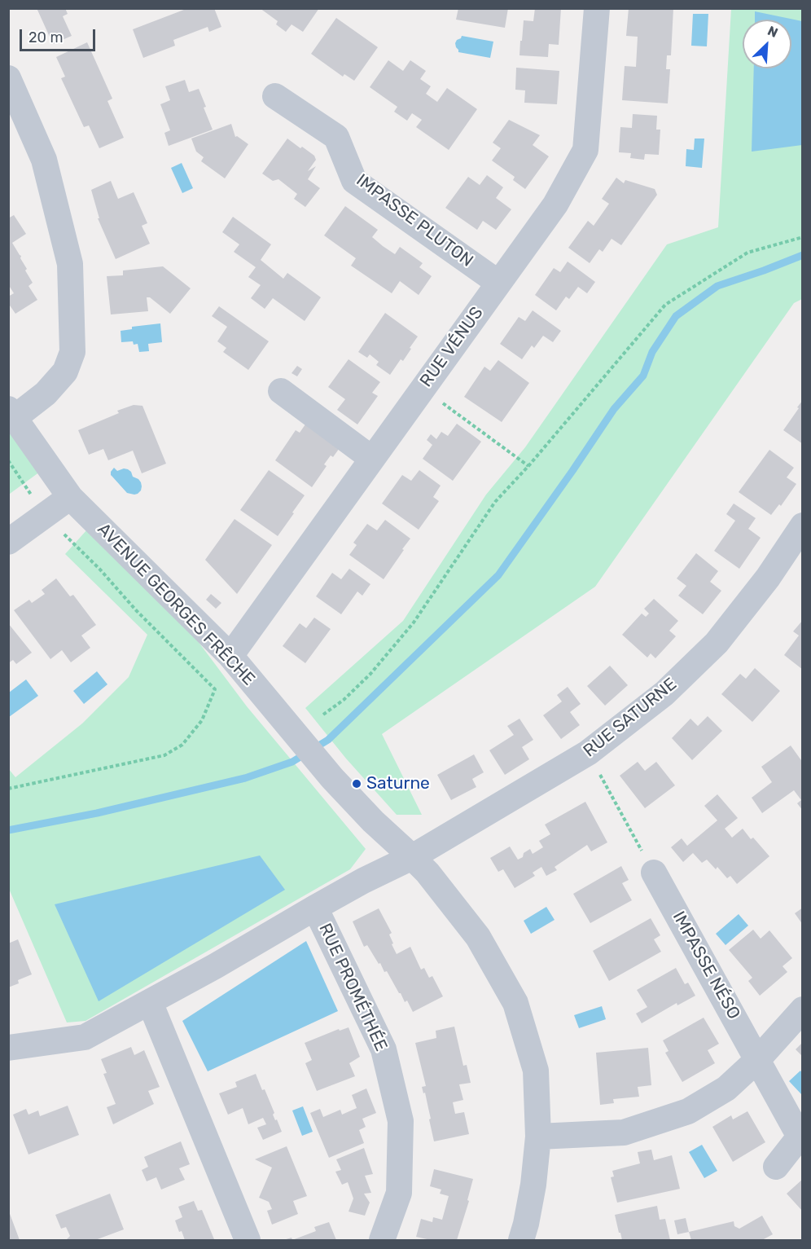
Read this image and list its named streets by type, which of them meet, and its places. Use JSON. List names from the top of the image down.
{
  "streets": {
    "street": [
      "IMPASSE PLUTON",
      "RUE VÉNUS",
      "AVENUE GEORGES FRÊCHE",
      "RUE SATURNE",
      "IMPASSE NÉSO",
      "RUE PROMÉTHÉE"
    ]
  },
  "crossings": [
    ["IMPASSE PLUTON", "RUE VÉNUS"],
    ["RUE VÉNUS", "AVENUE GEORGES FRÊCHE"],
    ["AVENUE GEORGES FRÊCHE", "RUE SATURNE"],
    ["RUE SATURNE", "RUE PROMÉTHÉE"]
  ],
  "places": ["Saturne"],
  "scale_bar": "20 m",
  "north": "top right"
}
